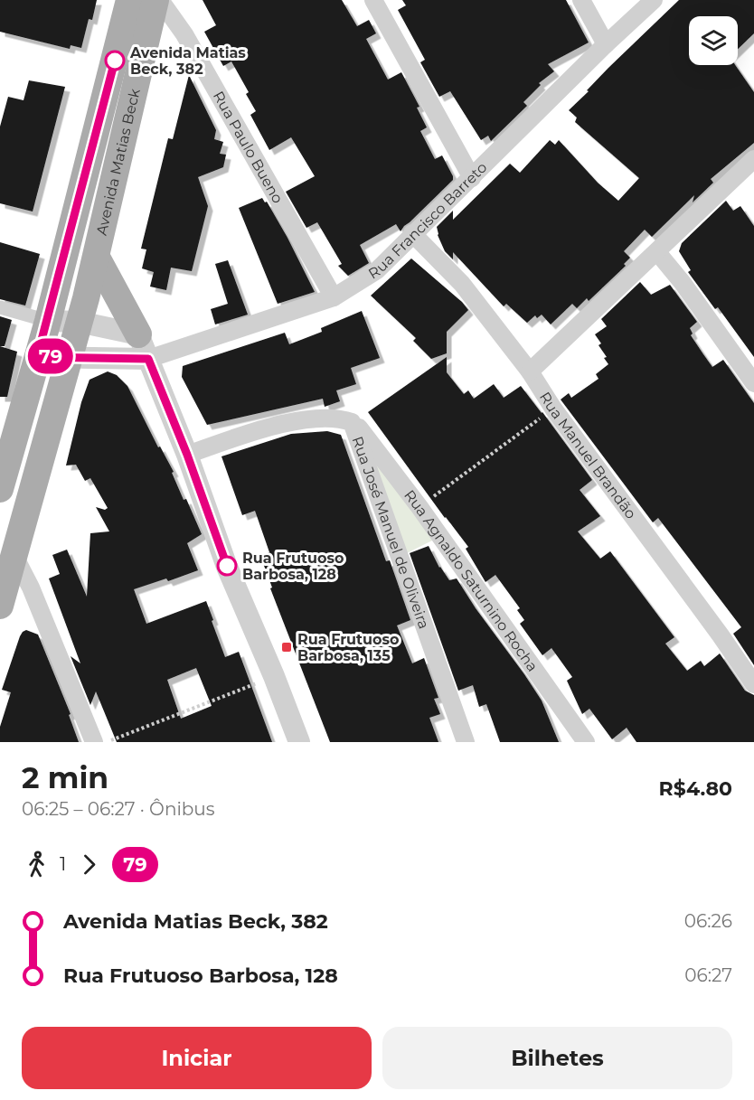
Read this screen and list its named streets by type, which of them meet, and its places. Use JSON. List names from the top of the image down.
{
  "streets": {
    "main road": ["Avenida Matias Beck"],
    "street": [
      "Rua Paulo Bueno",
      "Rua Francisco Barreto",
      "Rua Manuel Brandão",
      "Rua José Manuel de Oliveira",
      "Rua Agnaldo Saturnino Rocha"
    ]
  },
  "crossings": [
    ["Rua Paulo Bueno", "Rua Francisco Barreto"],
    ["Rua Francisco Barreto", "Rua Manuel Brandão"],
    ["Rua José Manuel de Oliveira", "Rua Agnaldo Saturnino Rocha"]
  ],
  "places": {
    "other": ["Avenida Matias Beck, 382", "Rua Frutuoso Barbosa, 128"],
    "transit": ["Rua Frutuoso Barbosa, 135"]
  },
  "lines": ["bus line 79"],
  "page": {
    "on_map": "79",
    "heading": ["2 min", "06:25 – 06:27 · Ônibus", "R$4.80"],
    "legs": ["1", "79"],
    "list": [
      {
        "name": "Avenida Matias Beck, 382",
        "value": "06:26"
      },
      {
        "name": "Rua Frutuoso Barbosa, 128",
        "value": "06:27"
      }
    ],
    "buttons": ["Iniciar", "Bilhetes"]
  }
}
